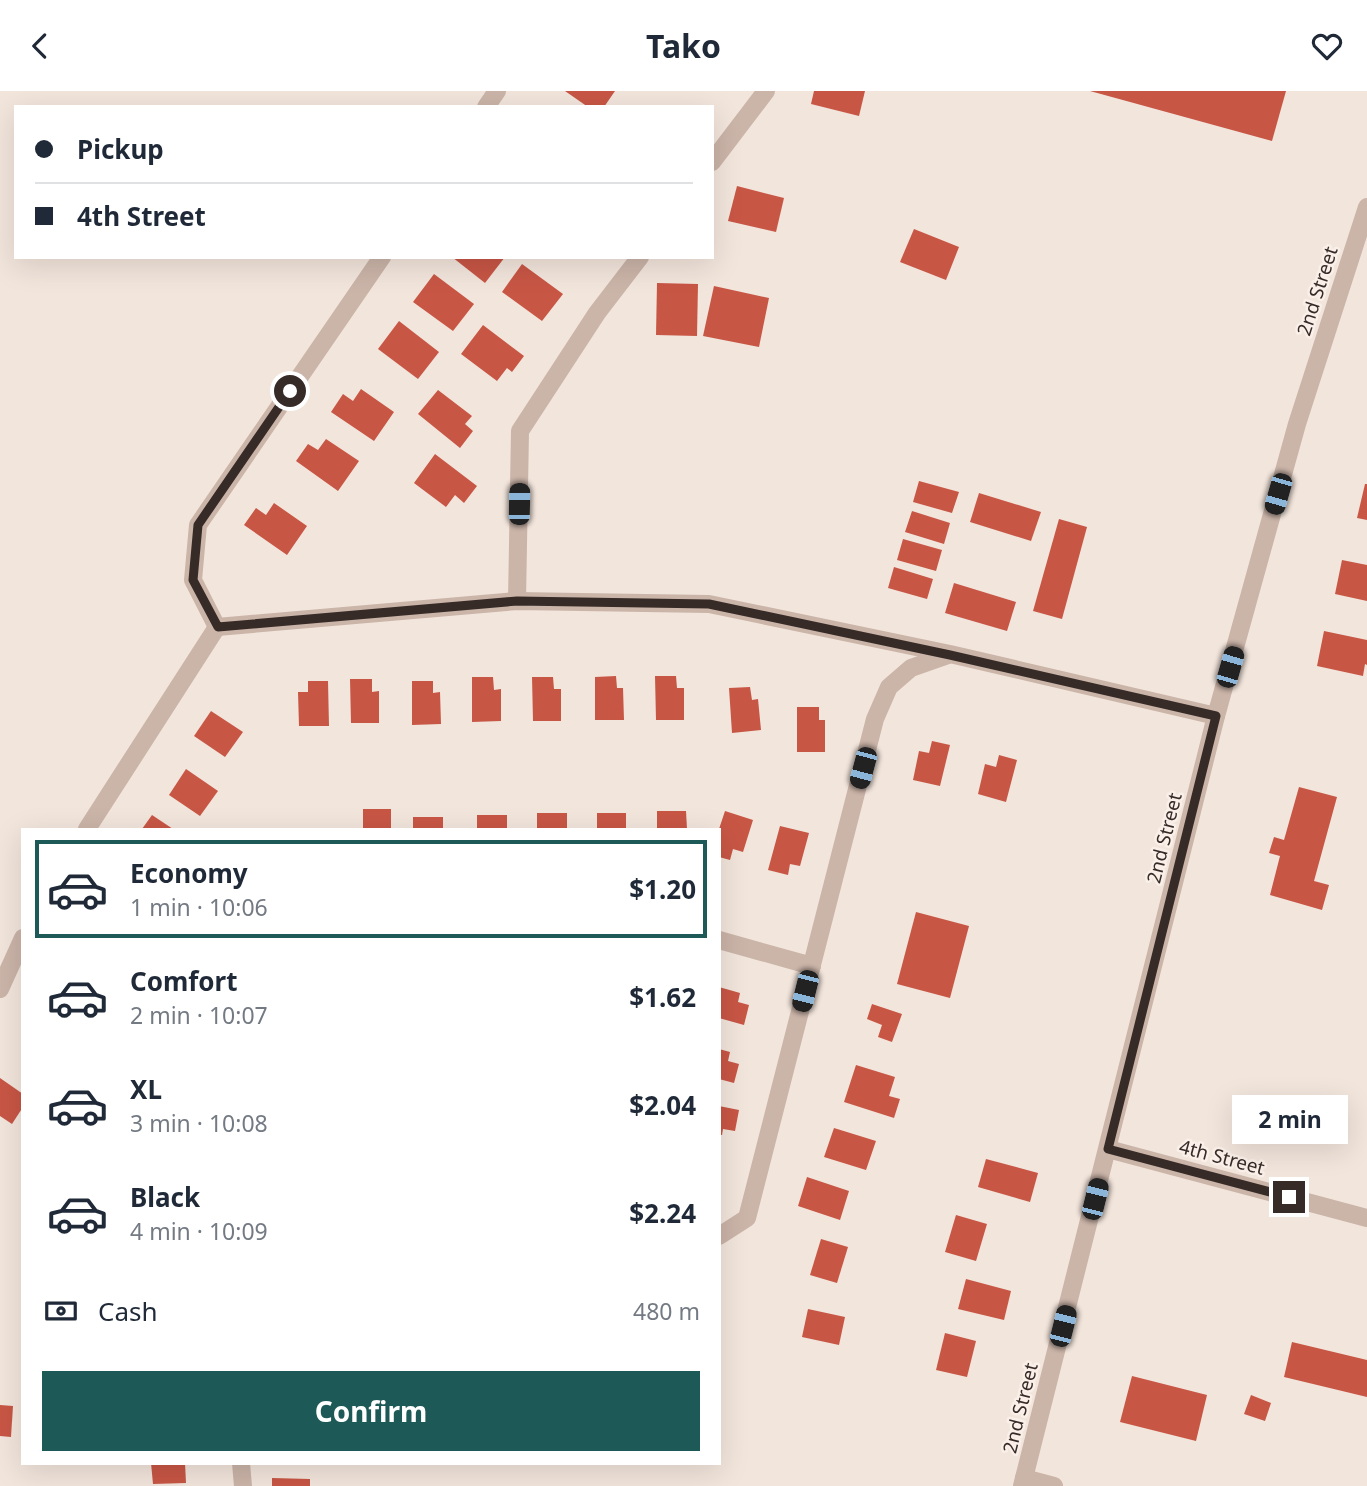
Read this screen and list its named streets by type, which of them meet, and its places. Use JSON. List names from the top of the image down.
{
  "streets": {
    "street": ["2nd Street", "4th Street"]
  },
  "crossings": [
    ["2nd Street", "4th Street"]
  ],
  "page": {
    "header": "Tako",
    "banner": ["Pickup", "4th Street"],
    "list": [
      {
        "name": "Economy",
        "note": "1 min · 10:06",
        "value": "$1.20"
      },
      {
        "name": "Comfort",
        "note": "2 min · 10:07",
        "value": "$1.62"
      },
      {
        "name": "XL",
        "note": "3 min · 10:08",
        "value": "$2.04"
      },
      {
        "name": "Black",
        "note": "4 min · 10:09",
        "value": "$2.24"
      }
    ],
    "bubble": "2 min",
    "pay": ["Cash", "480 m"],
    "buttons": "Confirm"
  }
}
